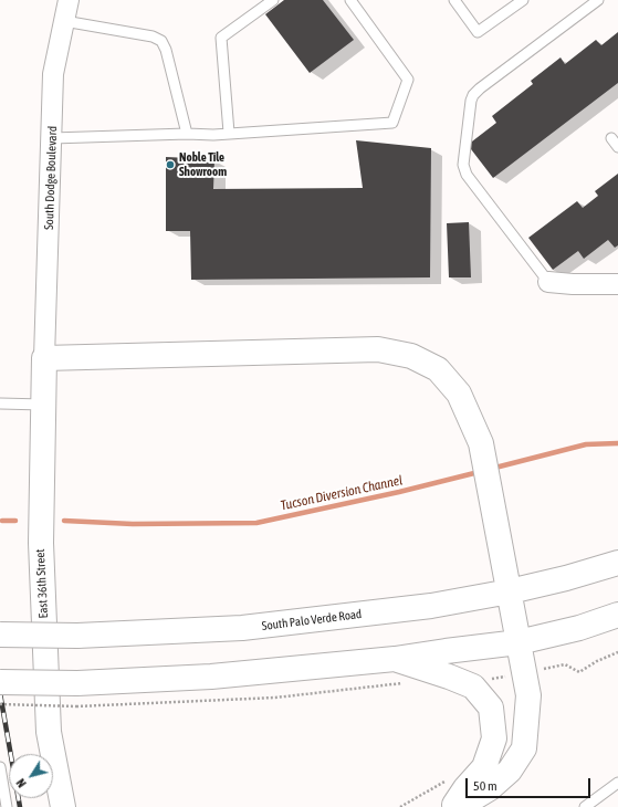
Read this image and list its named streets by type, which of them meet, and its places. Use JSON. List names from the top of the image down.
{
  "streets": {
    "main road": ["East 36th Street", "South Palo Verde Road"],
    "street": ["South Dodge Boulevard"]
  },
  "crossings": [
    ["South Dodge Boulevard", "East 36th Street"]
  ],
  "water": ["Tucson Diversion Channel"],
  "places": ["Noble Tile Showroom"],
  "scale_bar": "50 m",
  "north": "bottom left"
}
